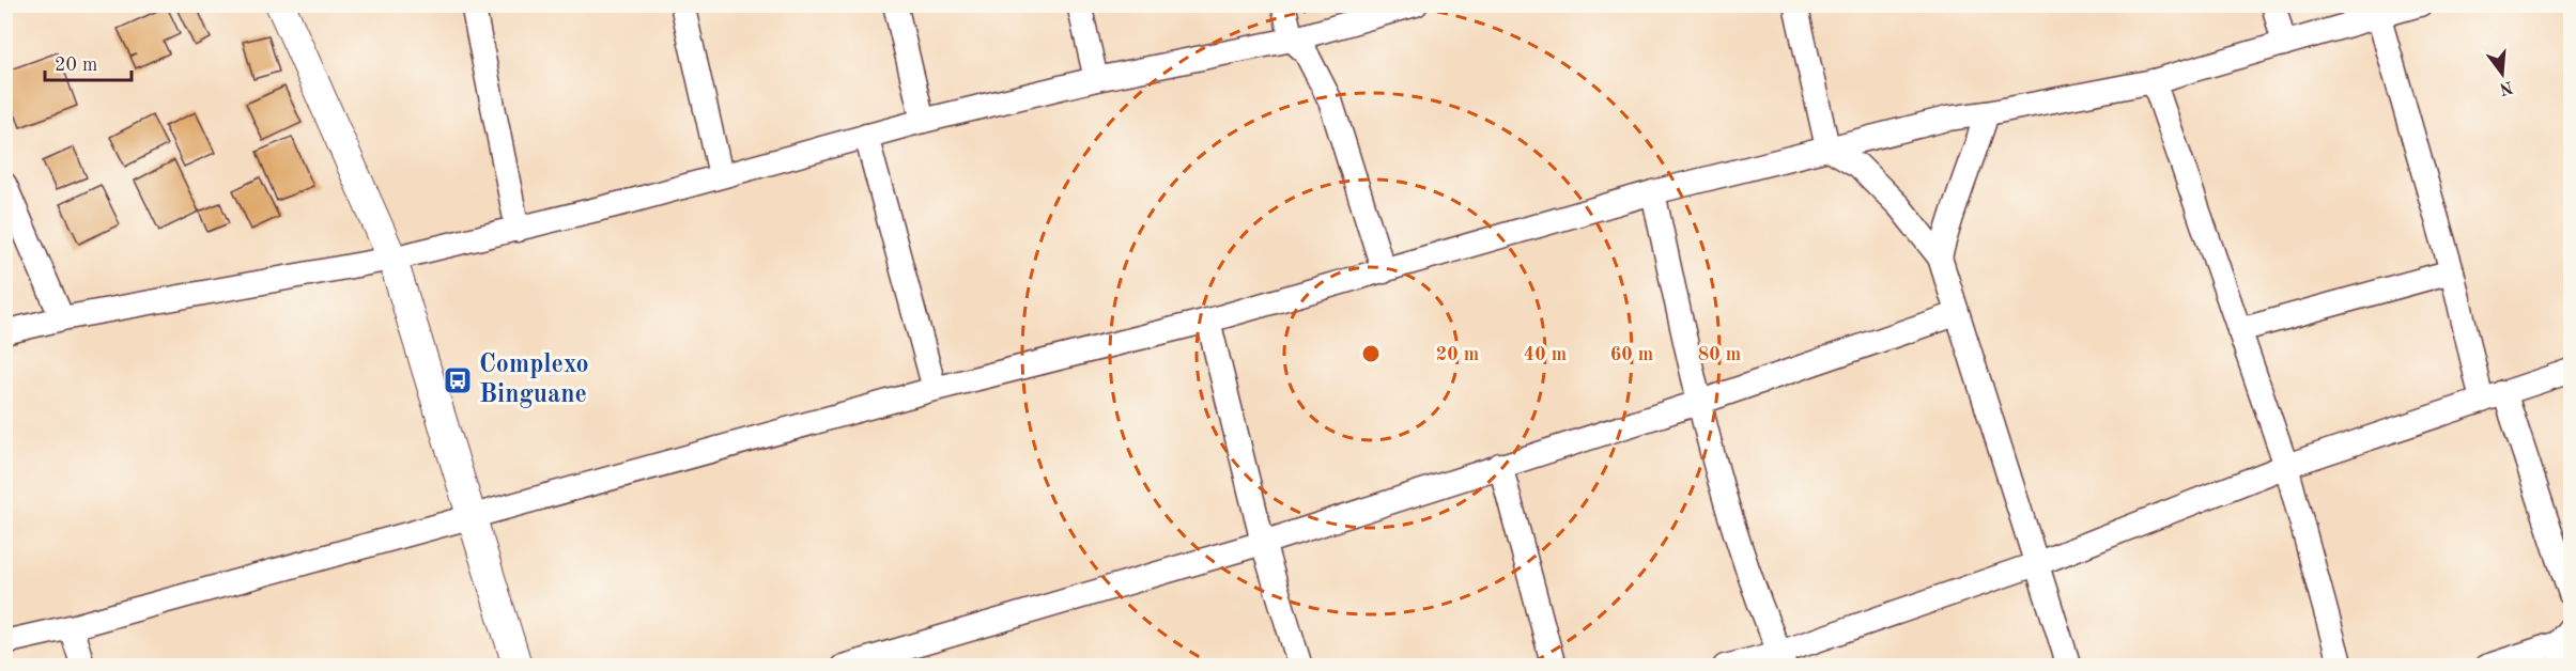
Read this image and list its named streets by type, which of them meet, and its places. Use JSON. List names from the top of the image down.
{
  "places": {
    "bus stop": ["Complexo Binguane"]
  },
  "scale_bar": "20 m",
  "north": "bottom",
  "rings": [
    "20 m",
    "40 m",
    "60 m",
    "80 m"
  ]
}
